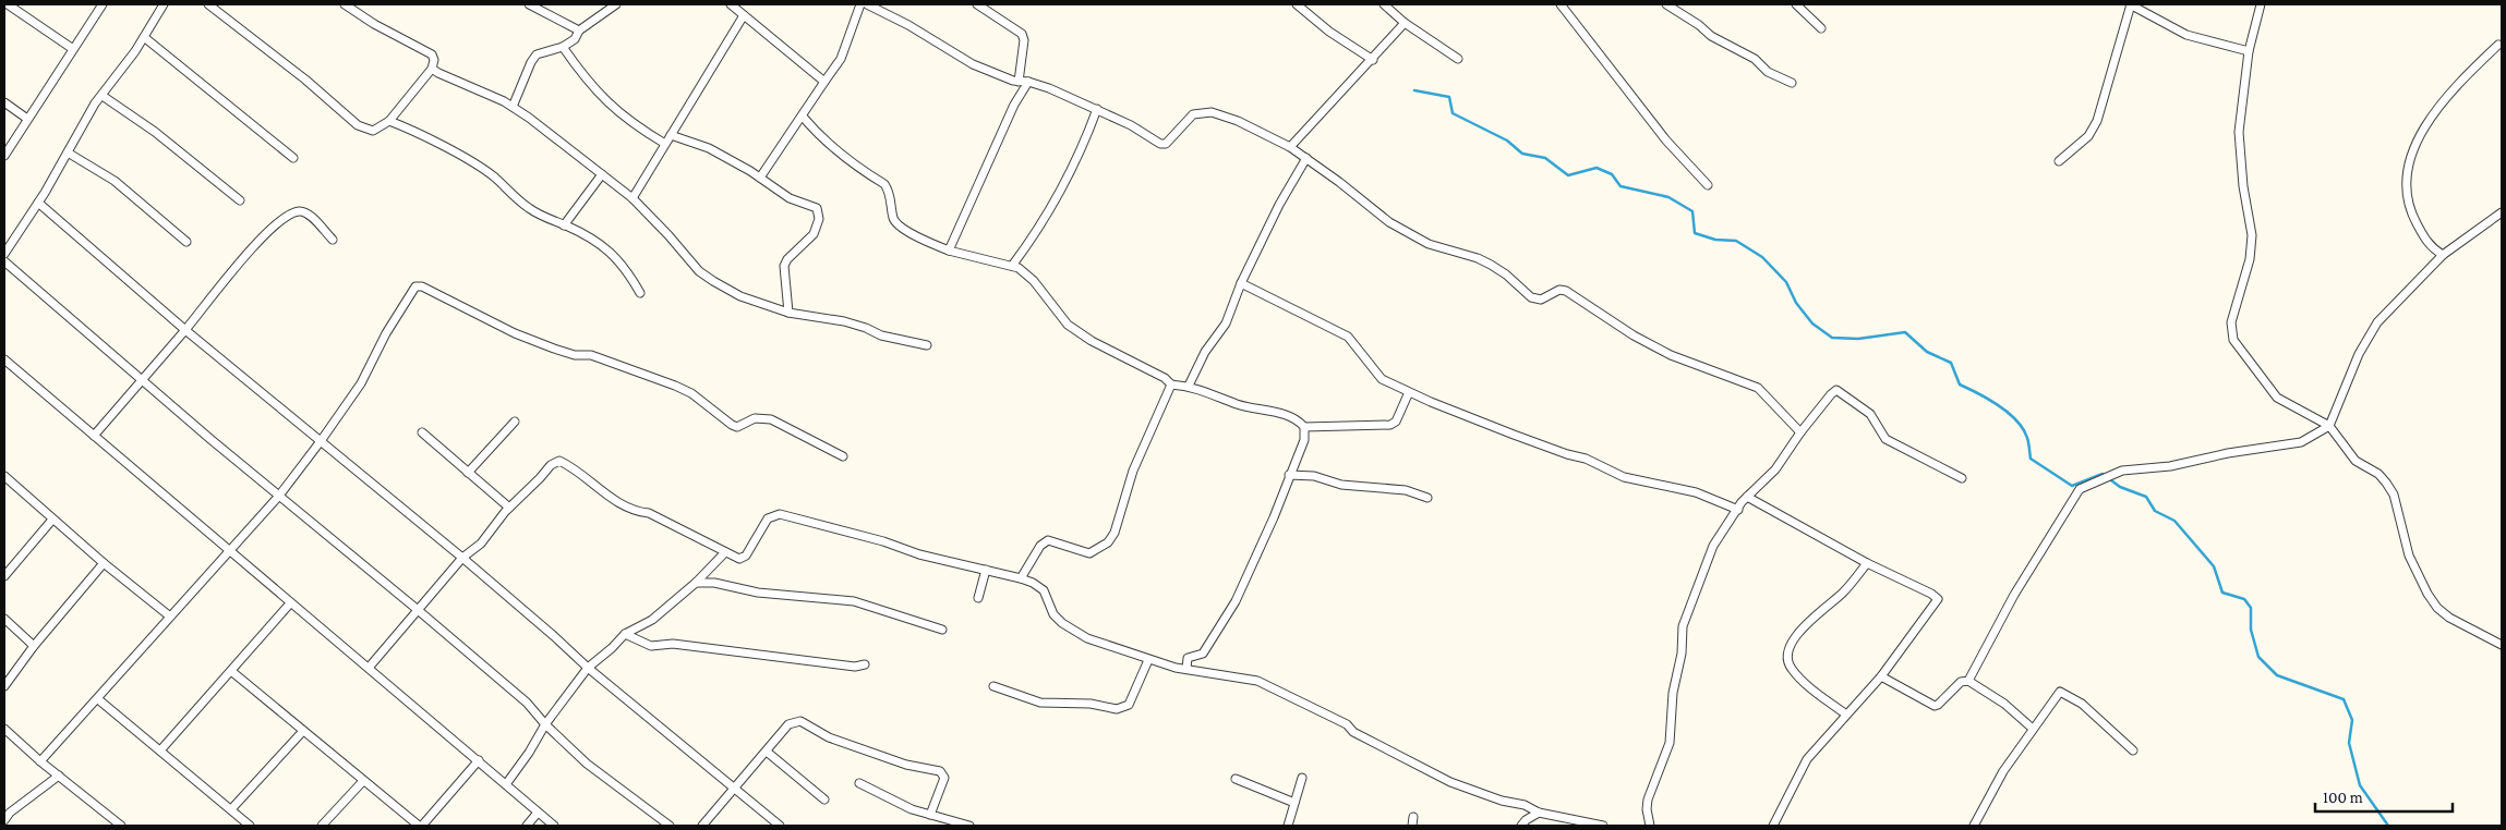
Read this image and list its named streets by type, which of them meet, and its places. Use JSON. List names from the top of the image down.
{
  "scale_bar": "100 m"
}
